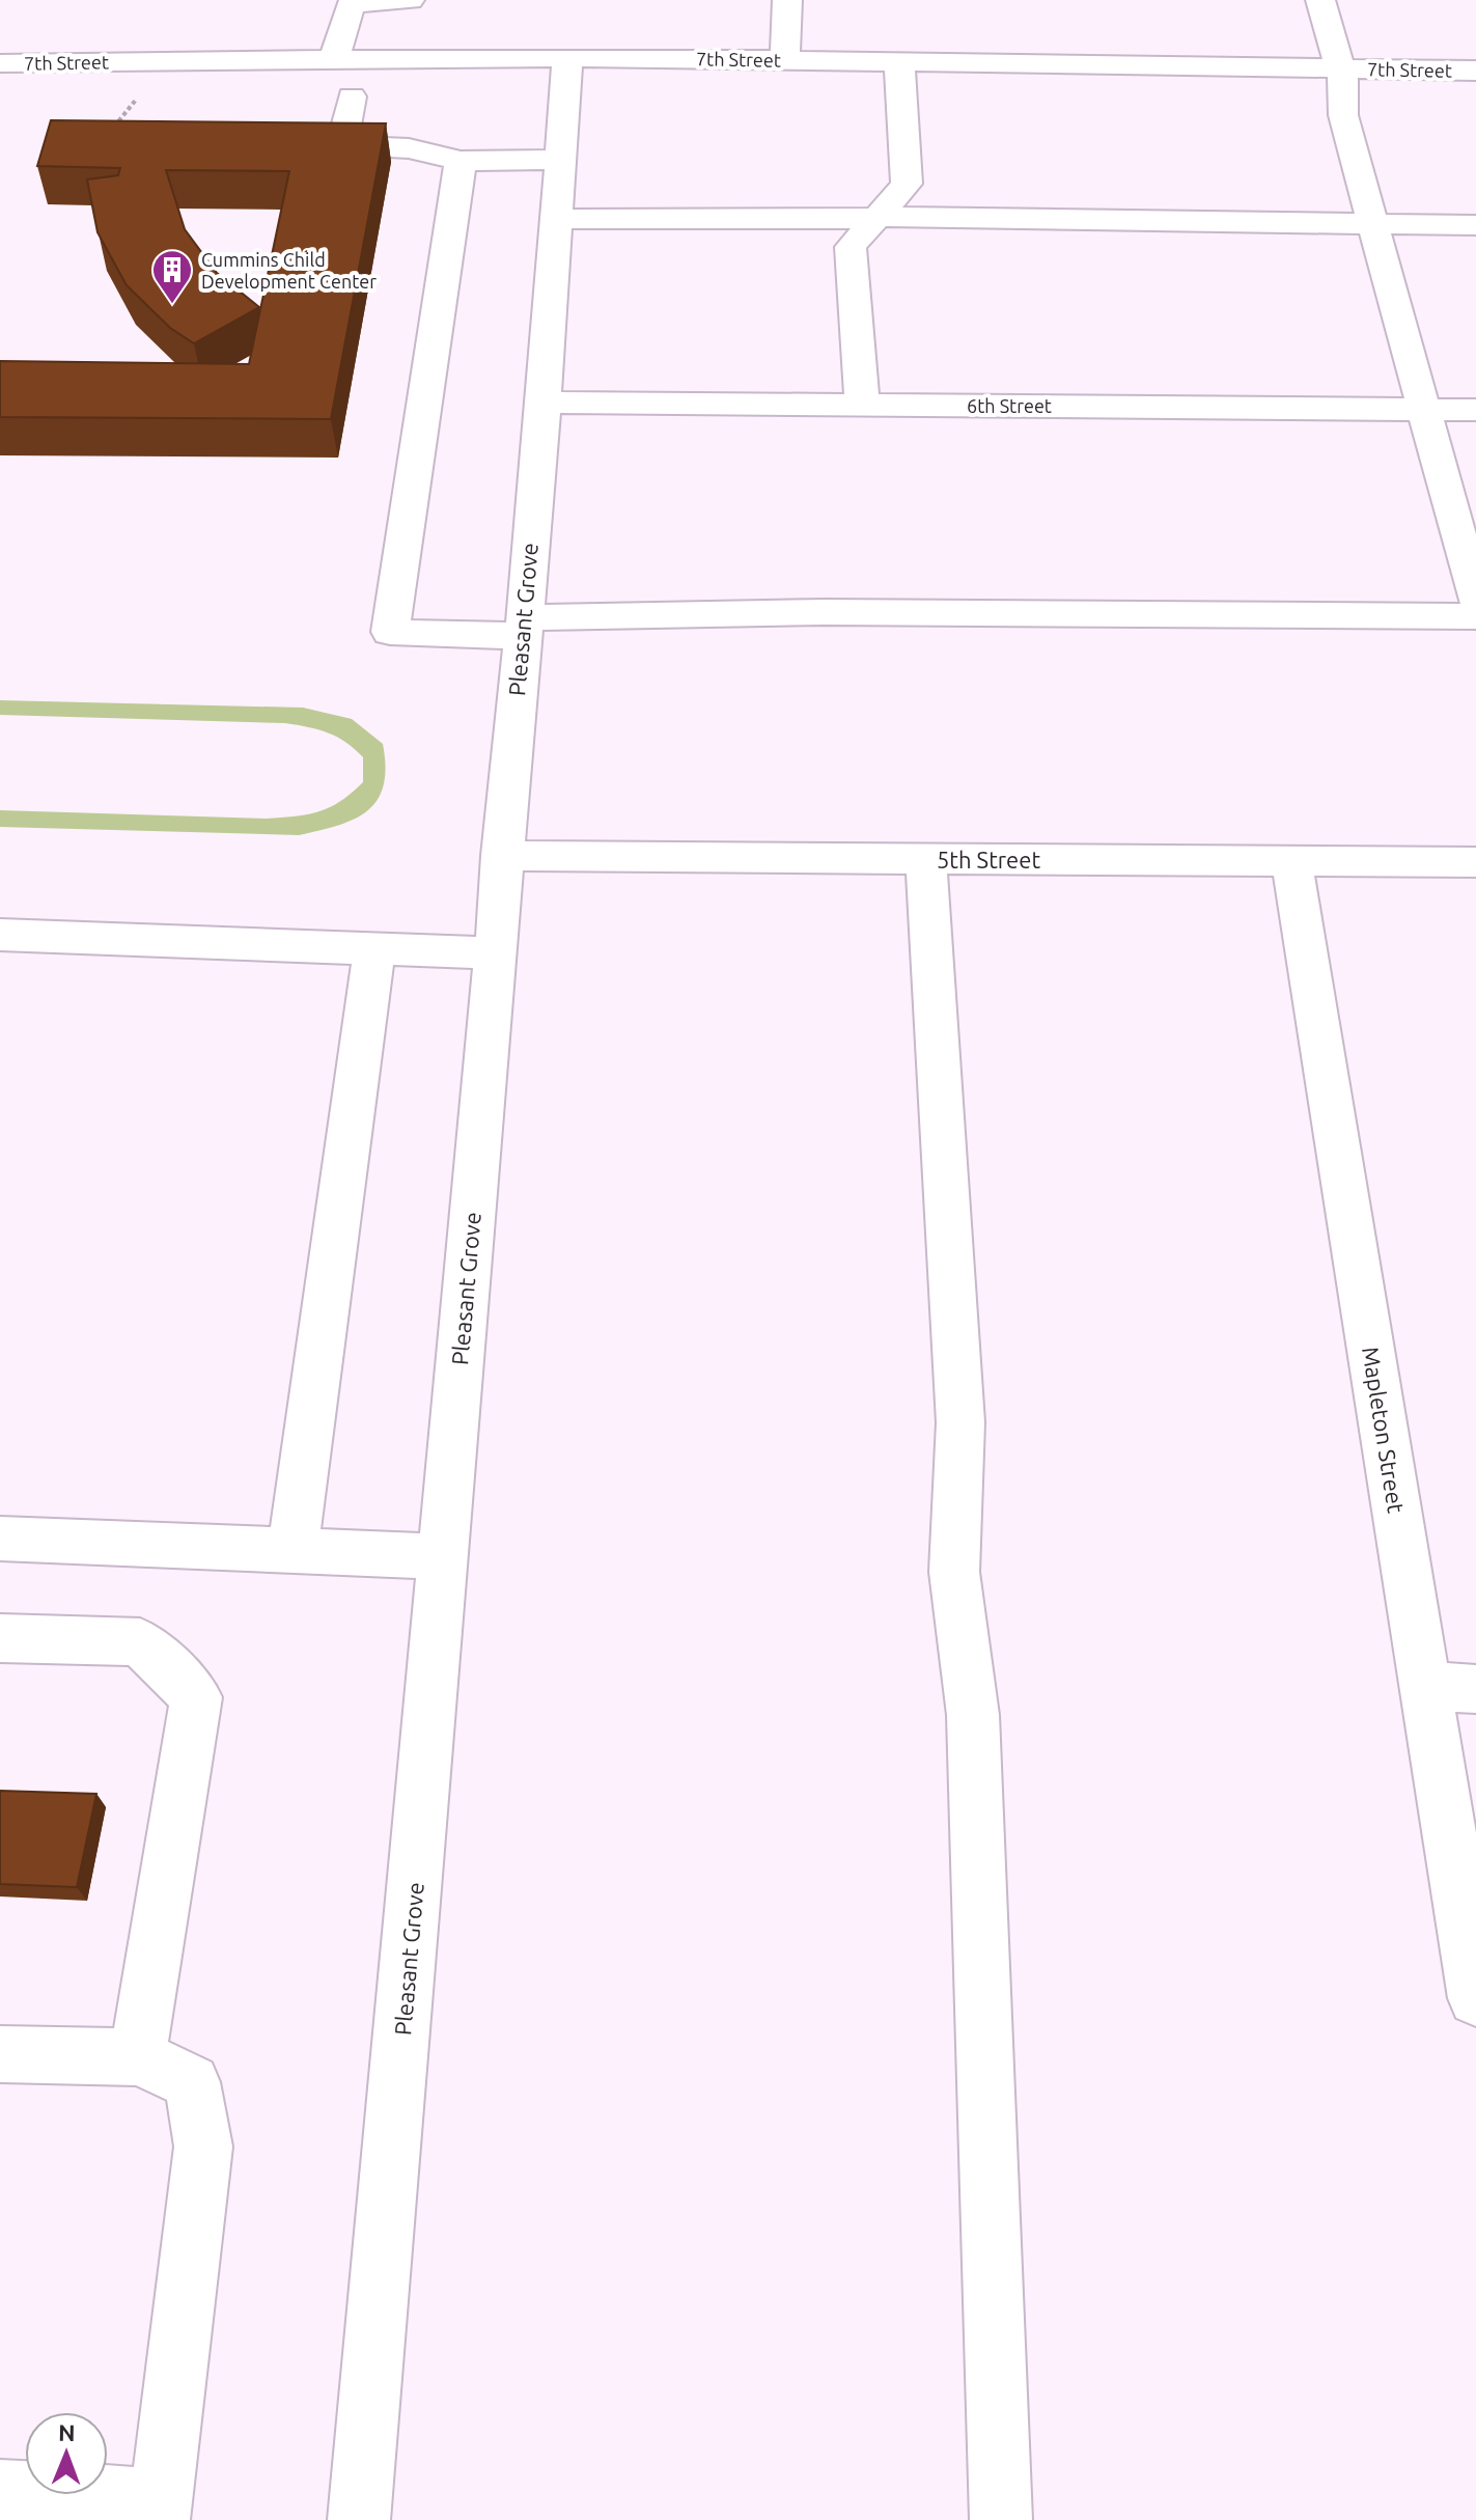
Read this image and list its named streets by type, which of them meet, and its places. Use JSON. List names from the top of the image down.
{
  "streets": {
    "street": [
      "7th Street",
      "6th Street",
      "Pleasant Grove",
      "5th Street",
      "Mapleton Street"
    ]
  },
  "crossings": [
    ["7th Street", "Pleasant Grove"],
    ["6th Street", "Pleasant Grove"],
    ["Pleasant Grove", "5th Street"],
    ["5th Street", "Mapleton Street"]
  ],
  "places": {
    "building": ["Cummins Child Development Center"]
  },
  "north": "top"
}
